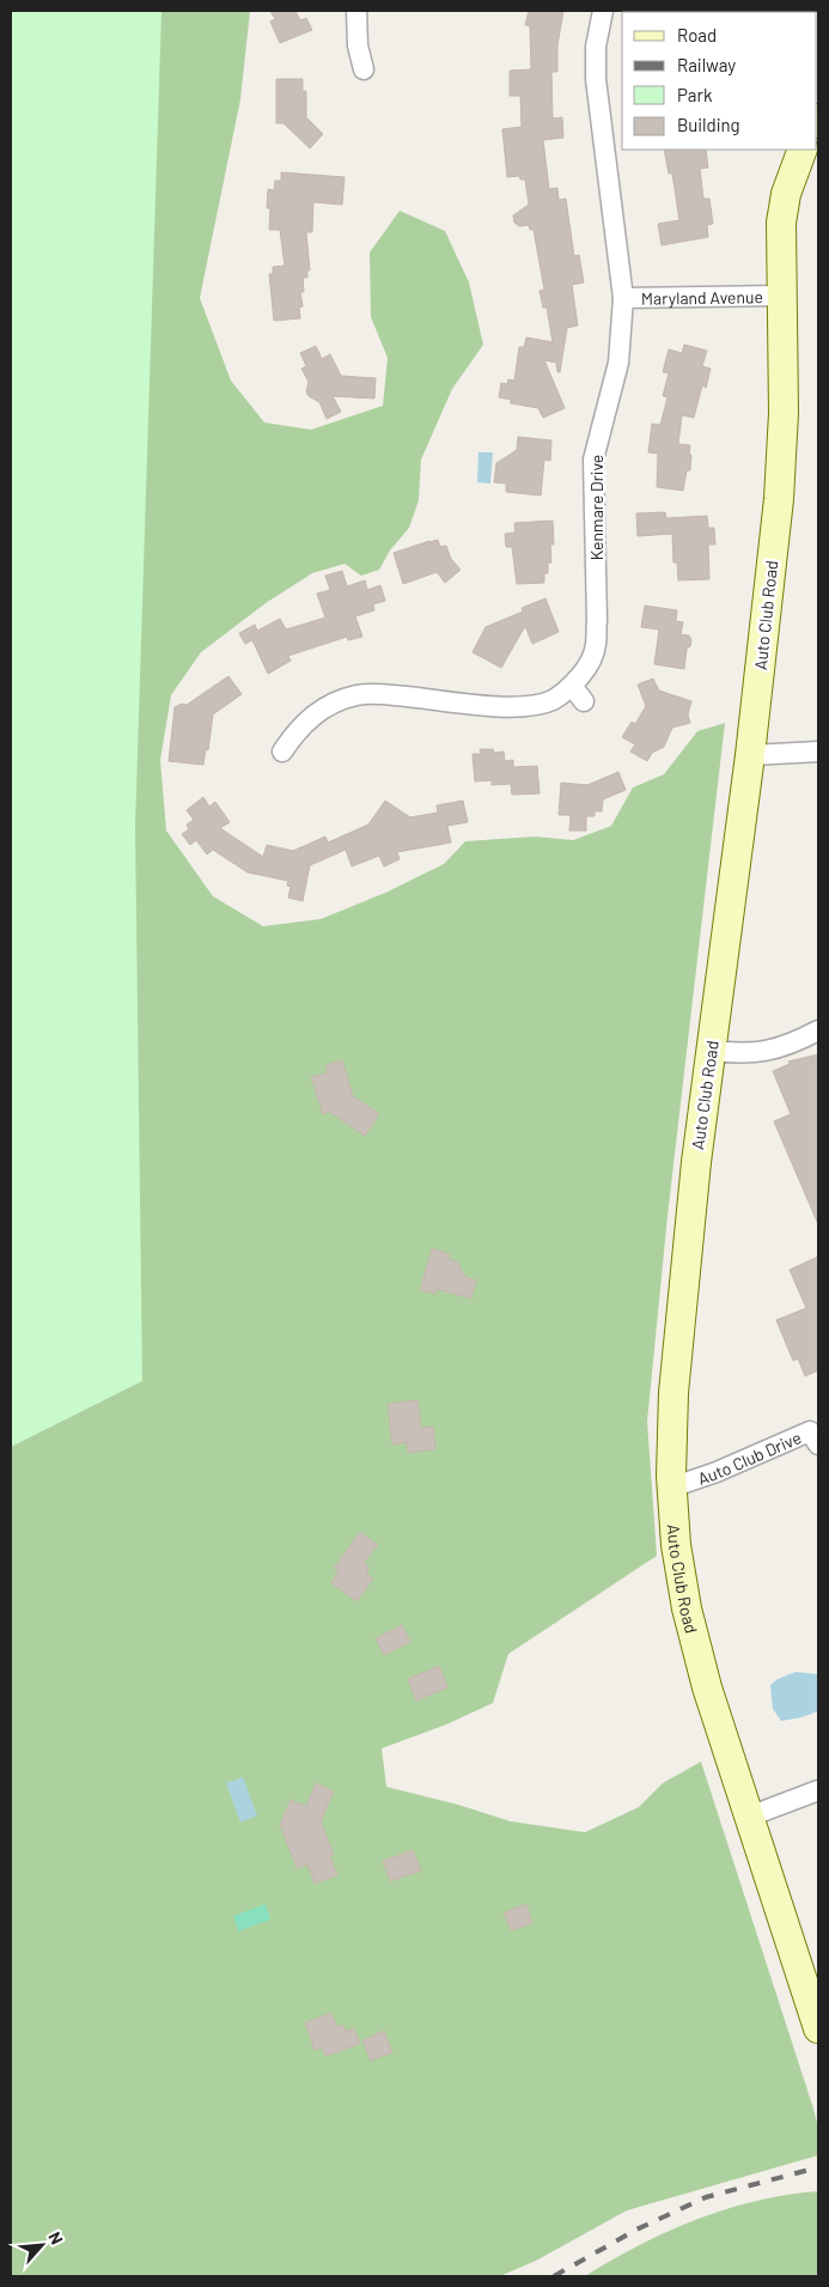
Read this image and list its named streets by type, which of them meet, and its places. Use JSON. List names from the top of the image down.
{
  "streets": {
    "street": [
      "Maryland Avenue",
      "Kenmare Drive",
      "Auto Club Road",
      "Auto Club Drive"
    ]
  },
  "crossings": [
    ["Maryland Avenue", "Kenmare Drive"],
    ["Maryland Avenue", "Auto Club Road"],
    ["Auto Club Road", "Auto Club Drive"]
  ],
  "legend": [
    "Road",
    "Railway",
    "Park",
    "Building"
  ],
  "north": "top right"
}
